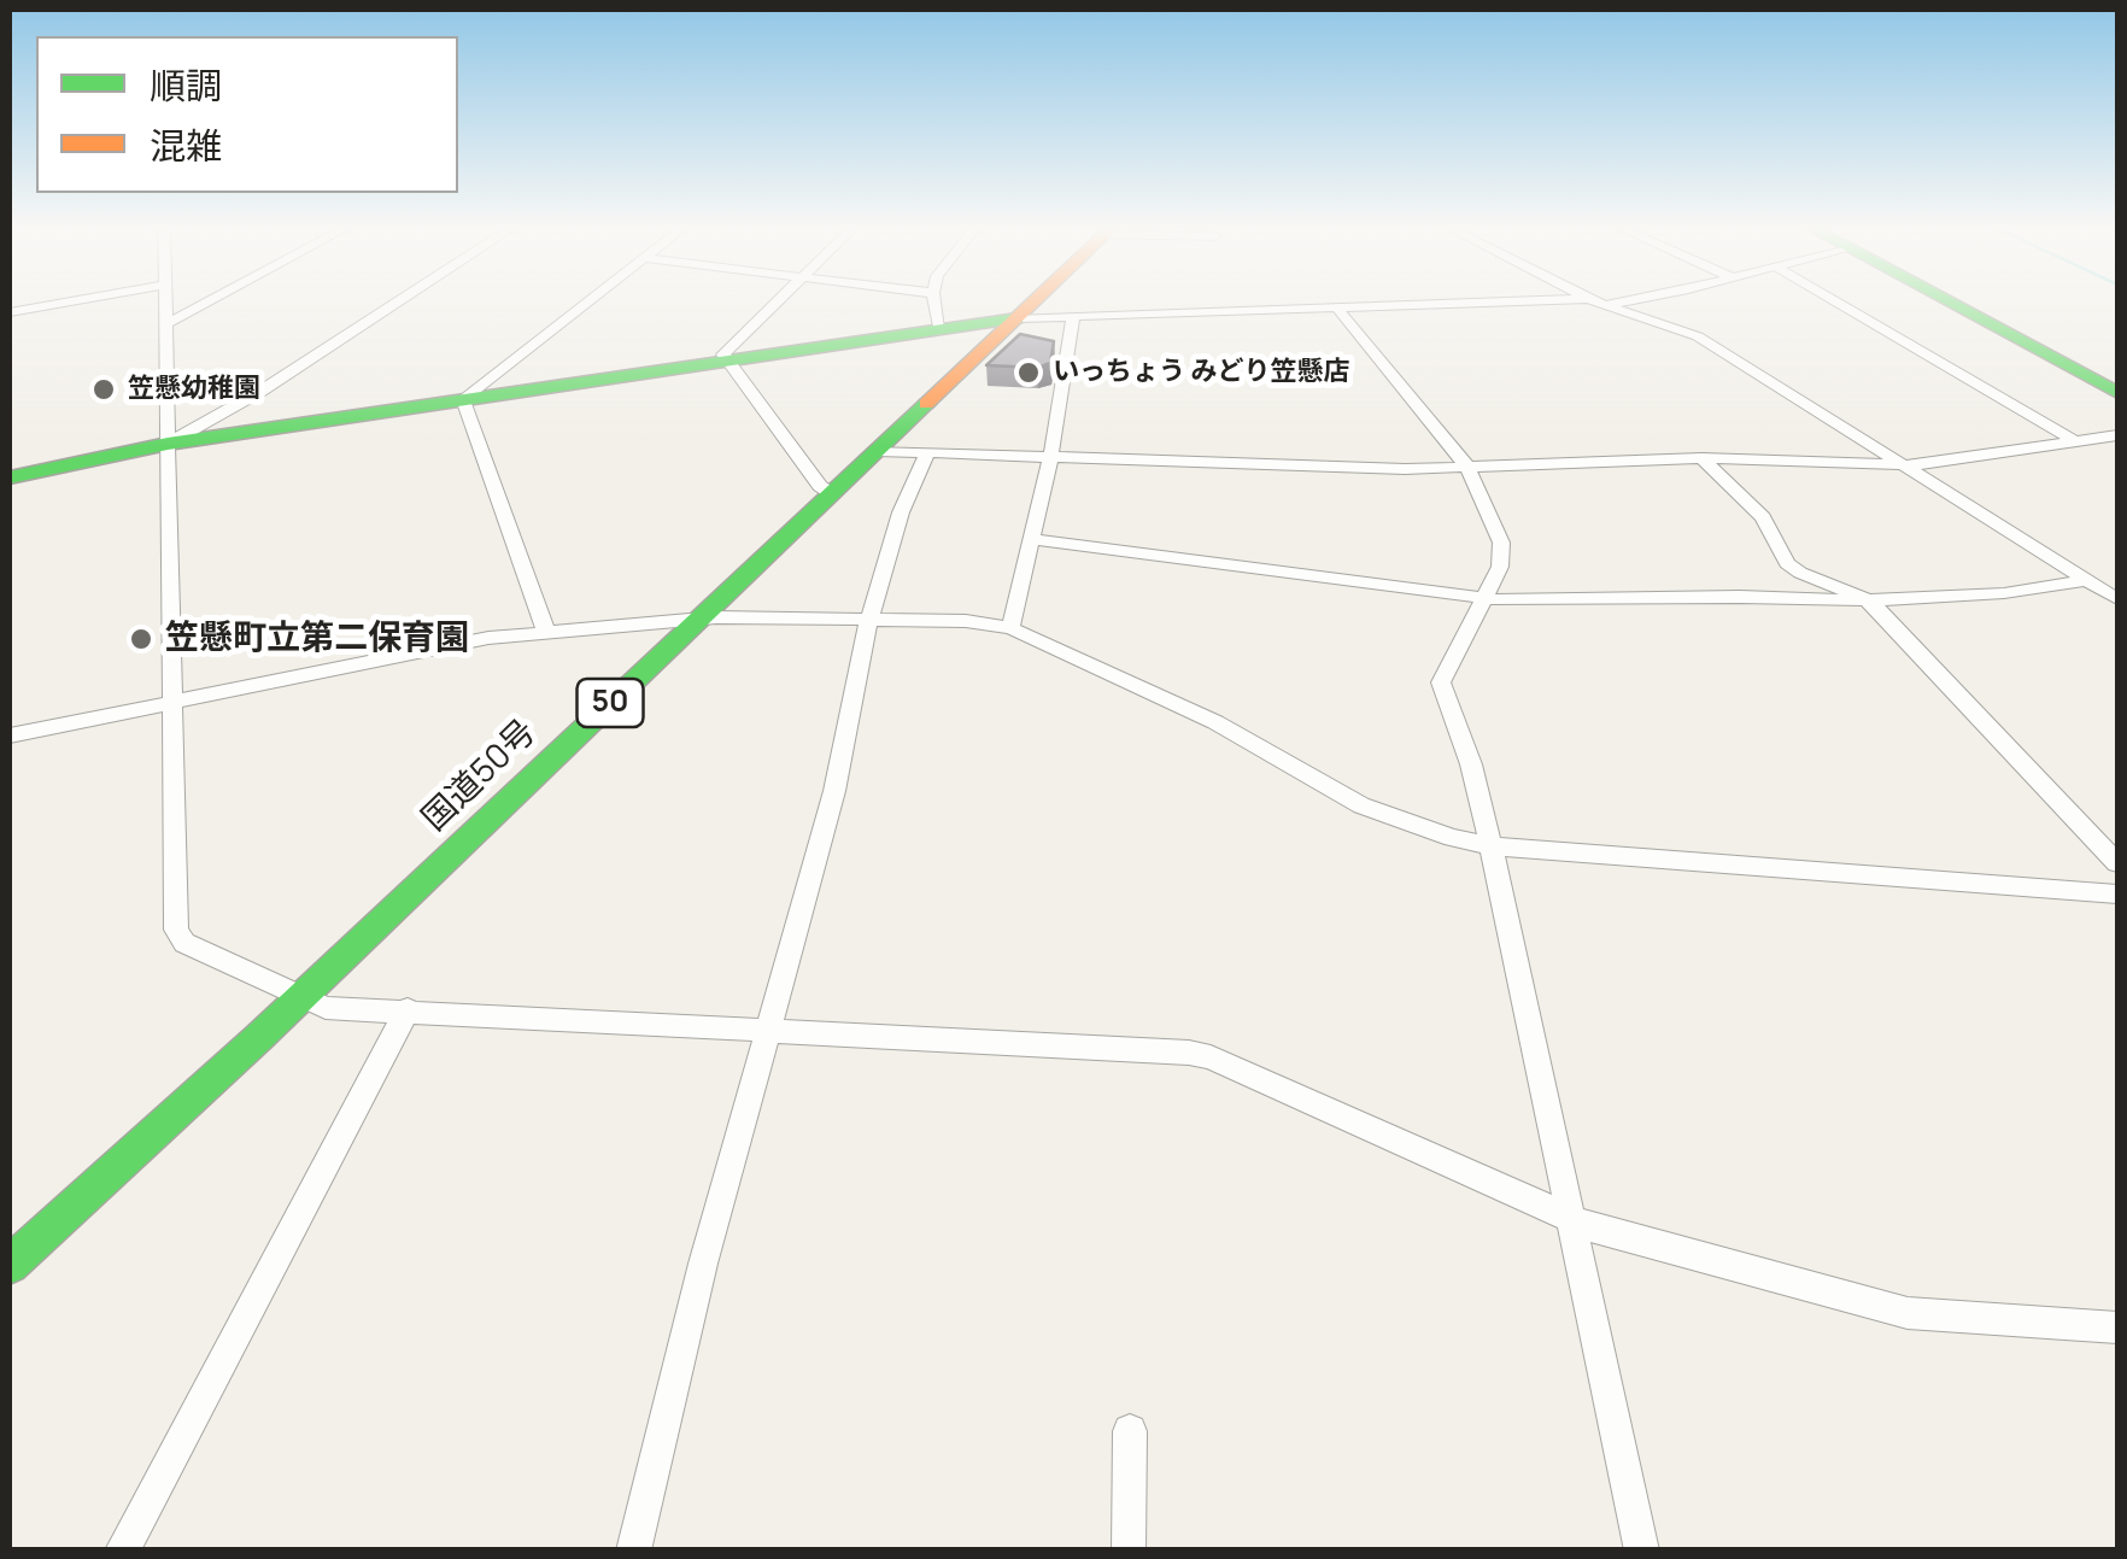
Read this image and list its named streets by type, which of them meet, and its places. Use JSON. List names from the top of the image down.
{
  "streets": {
    "main road": ["50", "国道50号"]
  },
  "crossings": [
    ["50", "国道50号"]
  ],
  "places": ["いっちょう みどり笠懸店", "笠懸幼稚園", "笠懸町立第二保育園"],
  "legend": ["順調", "混雑"]
}
